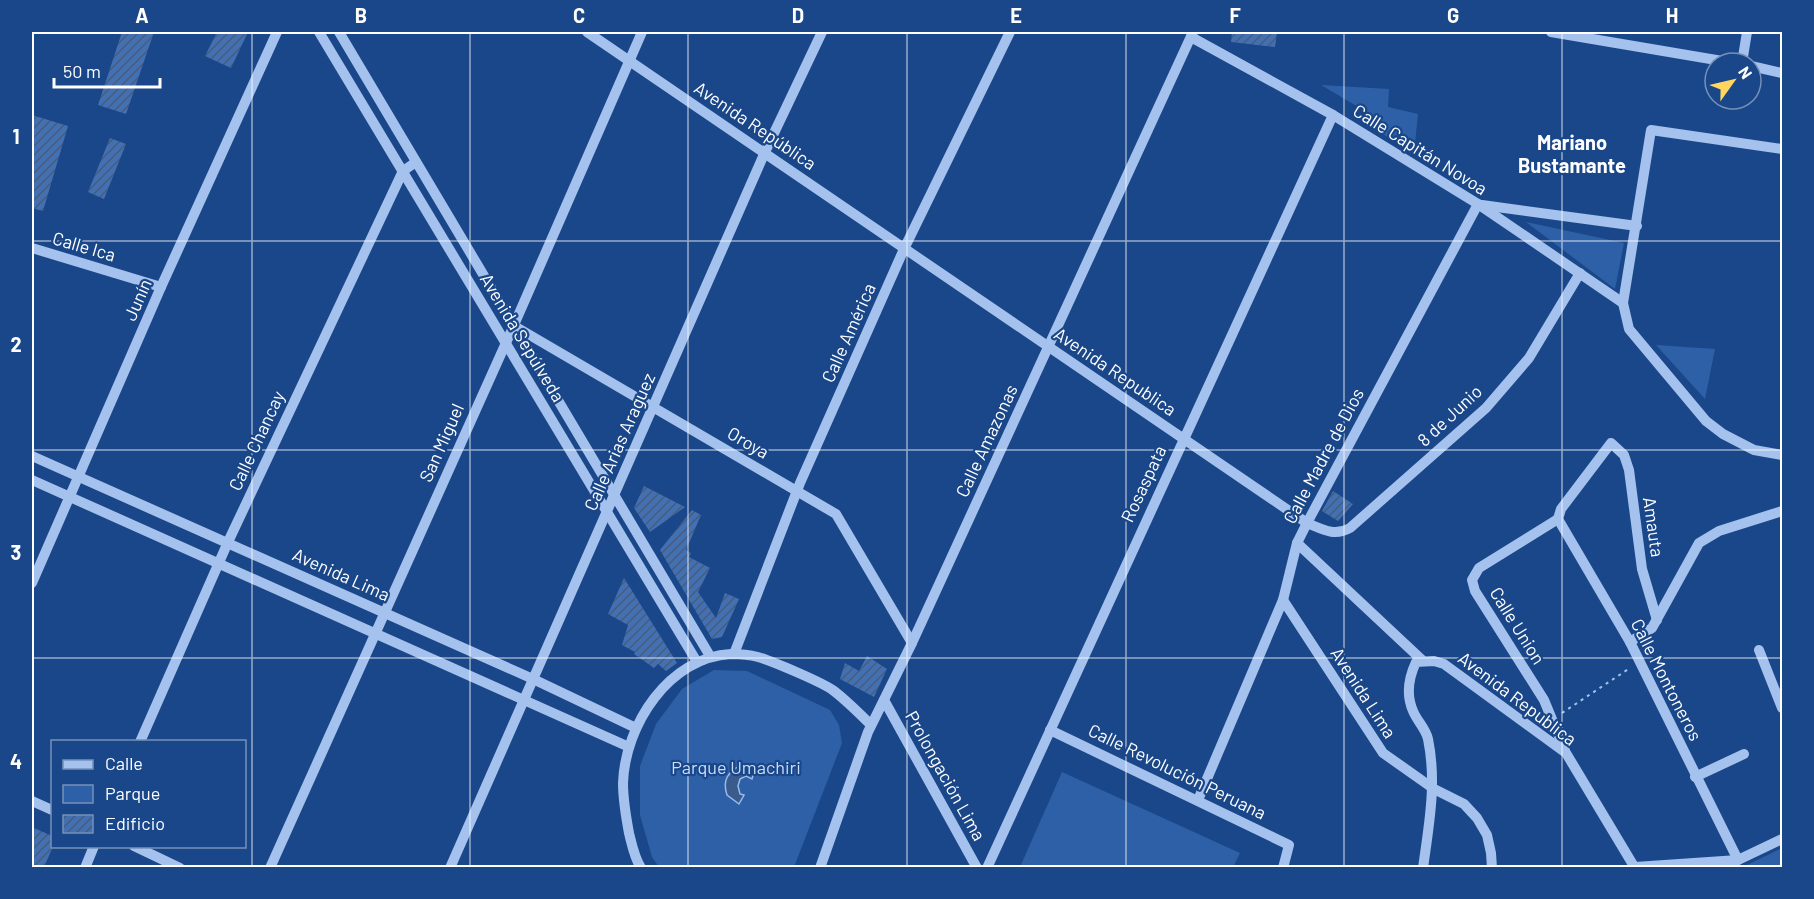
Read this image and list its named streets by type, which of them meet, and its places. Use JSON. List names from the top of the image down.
{
  "streets": {
    "street": [
      "Avenida República",
      "Calle Capitán Novoa",
      "Calle Ica",
      "Junín",
      "Calle América",
      "Avenida Sepúlveda",
      "Avenida Republica",
      "8 de Junio",
      "Calle Chancay",
      "Calle Amazonas",
      "Calle Arias Araguez",
      "San Miguel",
      "Oroya",
      "Calle Madre de Dios",
      "Rosaspata",
      "Amauta",
      "Avenida Lima",
      "Calle Union",
      "Calle Montoneros",
      "Calle Revolución Peruana",
      "Prolongación Lima"
    ]
  },
  "crossings": [
    ["Avenida República", "Calle América"],
    ["Avenida República", "Avenida Republica"],
    ["Avenida República", "Calle Arias Araguez"],
    ["Avenida República", "San Miguel"],
    ["Calle Capitán Novoa", "8 de Junio"],
    ["Calle Capitán Novoa", "Calle Amazonas"],
    ["Calle Capitán Novoa", "Calle Madre de Dios"],
    ["Calle Capitán Novoa", "Rosaspata"],
    ["Calle Ica", "Junín"],
    ["Junín", "Avenida Lima"],
    ["Calle América", "Avenida Republica"],
    ["Calle América", "Oroya"],
    ["Avenida Sepúlveda", "Calle Chancay"],
    ["Avenida Sepúlveda", "Calle Arias Araguez"],
    ["Avenida Sepúlveda", "San Miguel"],
    ["Avenida Sepúlveda", "Oroya"],
    ["Avenida Republica", "8 de Junio"],
    ["Avenida Republica", "Calle Amazonas"],
    ["Avenida Republica", "Calle Madre de Dios"],
    ["Avenida Republica", "Rosaspata"],
    ["Avenida Republica", "Calle Union"],
    ["8 de Junio", "Calle Madre de Dios"],
    ["Calle Chancay", "Avenida Lima"],
    ["Calle Amazonas", "Oroya"],
    ["Calle Amazonas", "Prolongación Lima"],
    ["Calle Arias Araguez", "Oroya"],
    ["Calle Arias Araguez", "Avenida Lima"],
    ["San Miguel", "Oroya"],
    ["San Miguel", "Avenida Lima"],
    ["Calle Madre de Dios", "Avenida Lima"],
    ["Calle Madre de Dios", "Calle Revolución Peruana"],
    ["Rosaspata", "Calle Revolución Peruana"],
    ["Amauta", "Calle Union"],
    ["Amauta", "Calle Montoneros"],
    ["Calle Union", "Calle Montoneros"]
  ],
  "districts": ["Mariano Bustamante"],
  "parks": ["Parque Umachiri"],
  "legend": ["Calle", "Parque", "Edificio"],
  "scale_bar": "50 m",
  "north": "top right",
  "grid": {
    "columns": [
      "A",
      "B",
      "C",
      "D",
      "E",
      "F",
      "G",
      "H"
    ],
    "rows": [
      "1",
      "2",
      "3",
      "4"
    ]
  }
}
